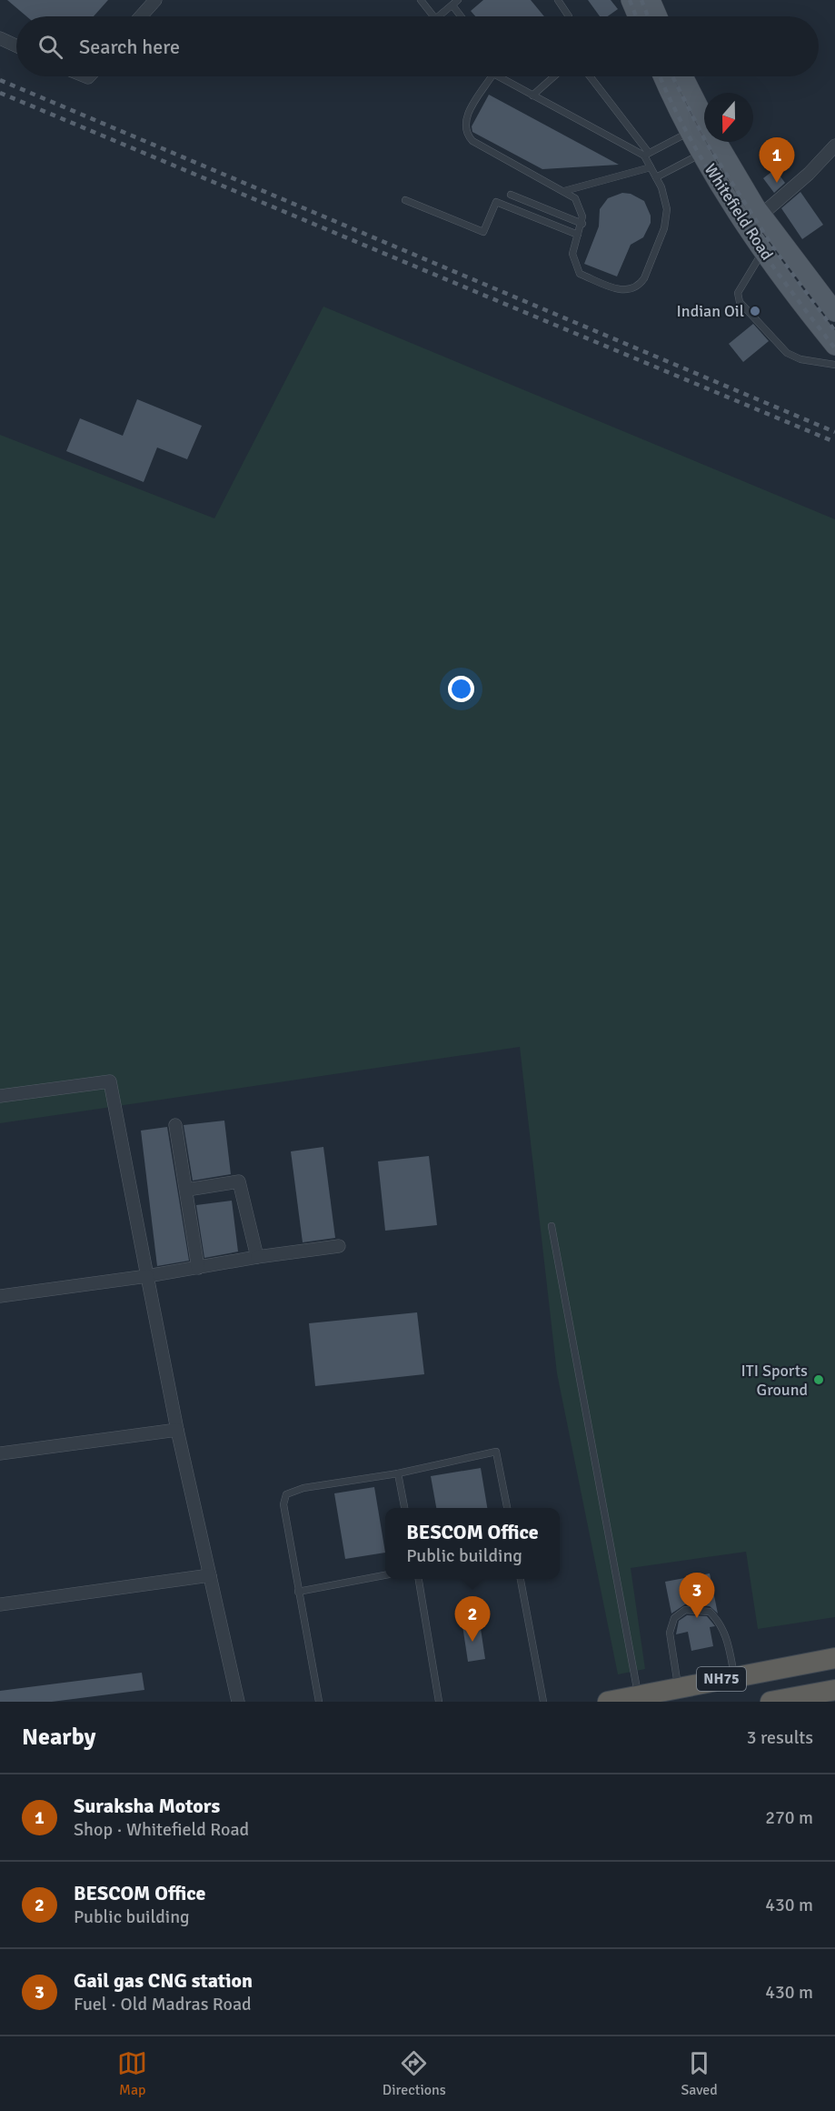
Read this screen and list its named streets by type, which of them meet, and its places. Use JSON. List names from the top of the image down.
{
  "streets": {
    "highway": ["NH75"],
    "main road": ["Whitefield Road"]
  },
  "places": ["Indian Oil", "ITI Sports Ground"],
  "north": "bottom",
  "page": {
    "search": "Search here",
    "pins": ["1", "3", "2"],
    "popup": ["BESCOM Office", "Public building"],
    "heading": ["Nearby", "3 results"],
    "list": [
      {
        "mark": "1",
        "name": "Suraksha Motors",
        "note": "Shop · Whitefield Road",
        "value": "270 m"
      },
      {
        "mark": "2",
        "name": "BESCOM Office",
        "note": "Public building",
        "value": "430 m"
      },
      {
        "mark": "3",
        "name": "Gail gas CNG station",
        "note": "Fuel · Old Madras Road",
        "value": "430 m"
      }
    ],
    "nav": ["Map", "Directions", "Saved"]
  }
}
